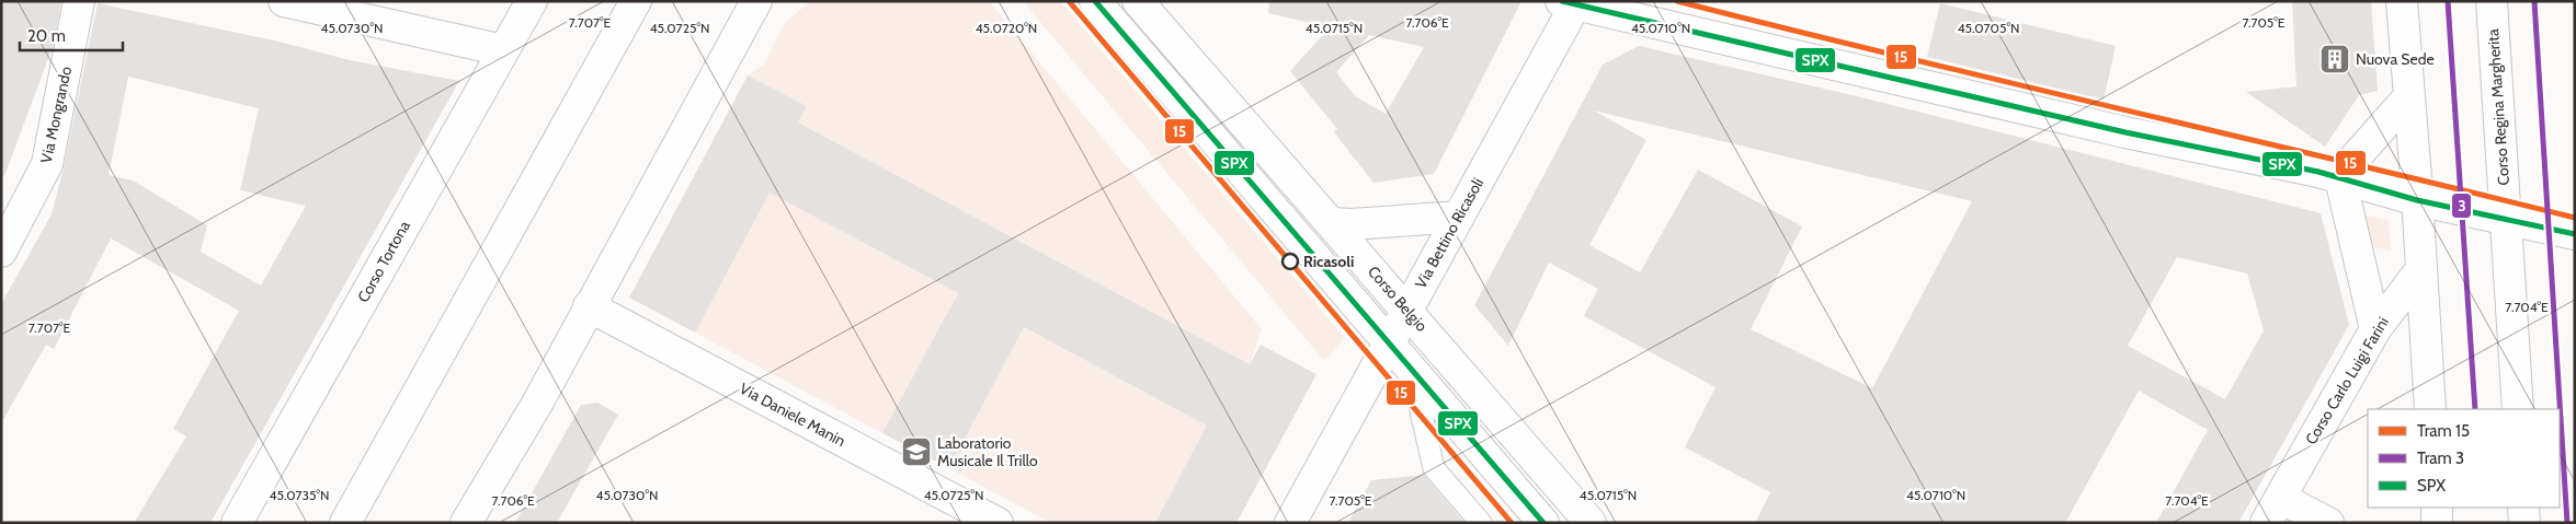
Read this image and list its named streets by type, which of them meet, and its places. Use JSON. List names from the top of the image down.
{
  "streets": {
    "street": [
      "Corso Regina Margherita",
      "Via Mongrando",
      "Via Bettino Ricasoli",
      "Corso Tortona",
      "Corso Belgio",
      "Corso Carlo Luigi Farini",
      "Via Daniele Manin"
    ]
  },
  "crossings": [
    ["Via Bettino Ricasoli", "Corso Belgio"]
  ],
  "places": {
    "building": ["Nuova Sede"],
    "other": ["Ricasoli"],
    "school or university": ["Laboratorio Musicale Il Trillo"]
  },
  "lines": ["tram line 15", "tram line 3", "transit line SPX"],
  "legend": ["Tram 15", "Tram 3", "SPX"],
  "scale_bar": "20 m",
  "coordinates": [
    "7.707°E",
    "7.706°E",
    "7.705°E",
    "45.0730°N",
    "45.0725°N",
    "45.0720°N",
    "45.0715°N",
    "45.0710°N",
    "45.0705°N",
    "7.704°E",
    "45.0735°N"
  ]
}
